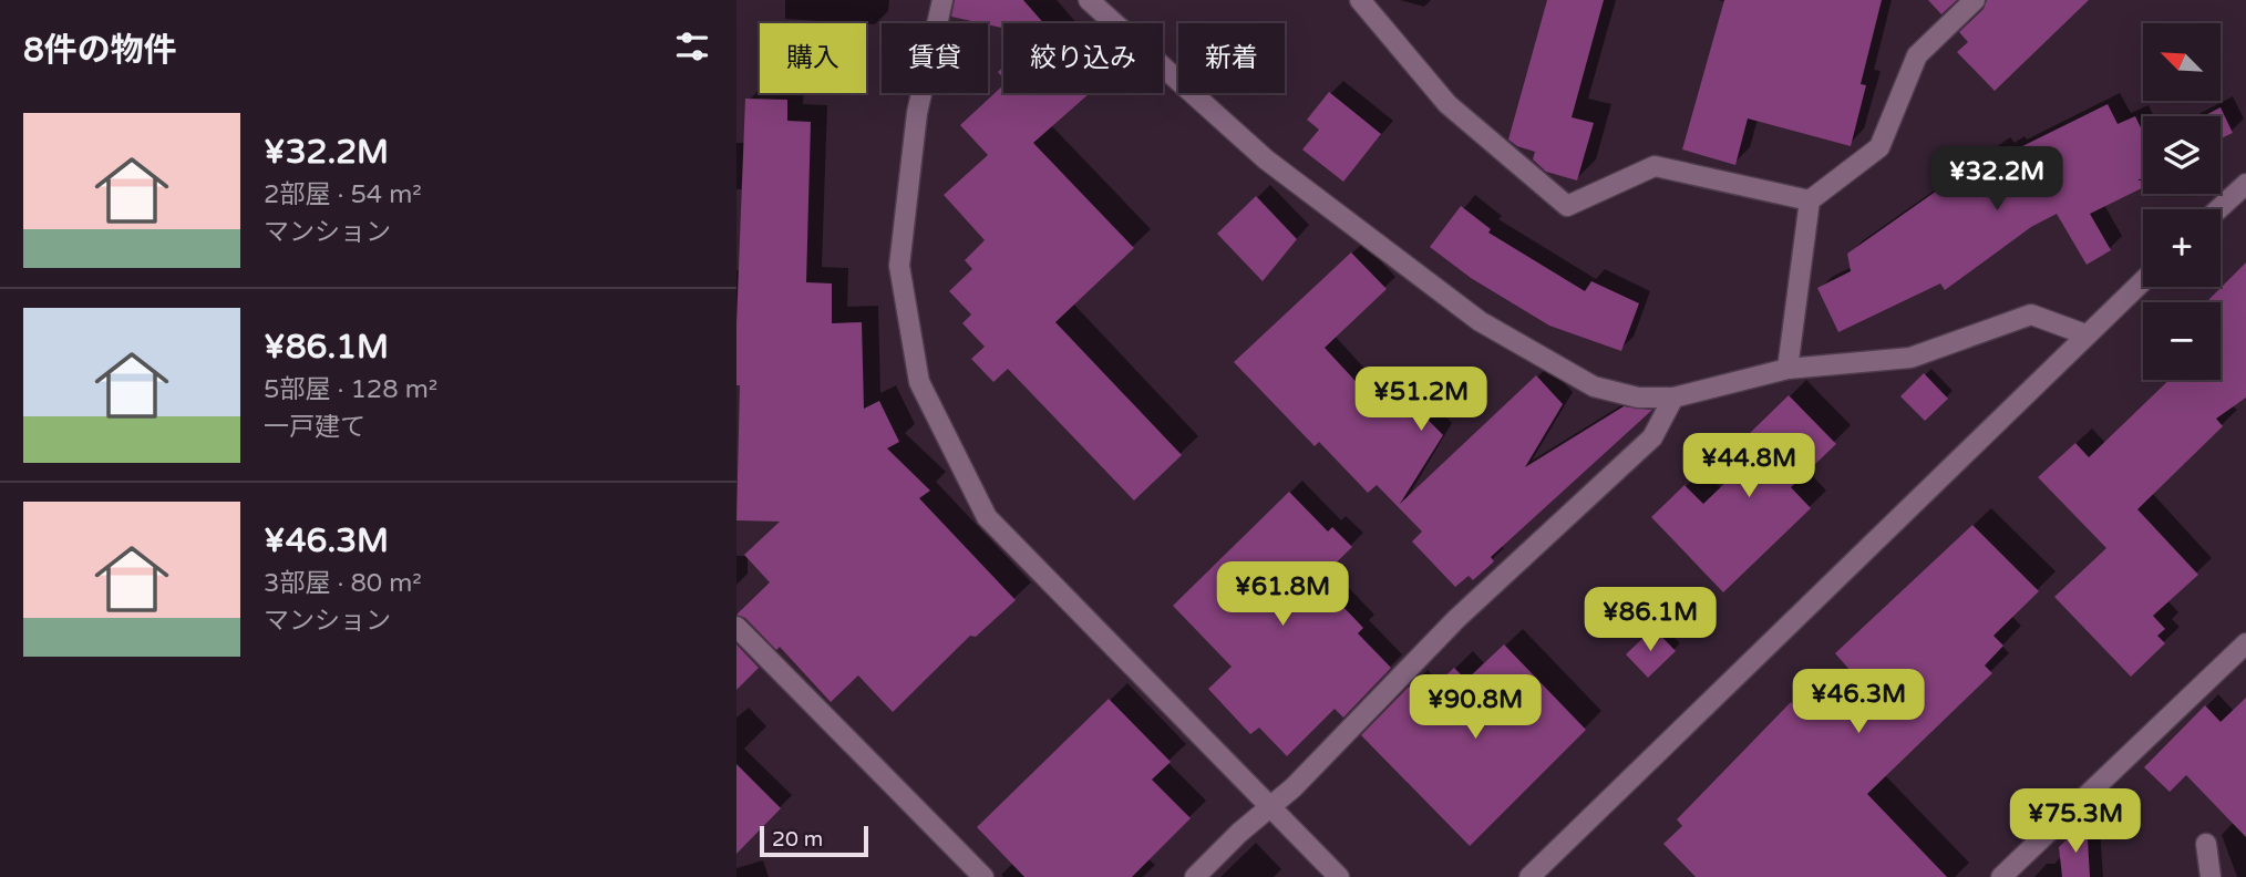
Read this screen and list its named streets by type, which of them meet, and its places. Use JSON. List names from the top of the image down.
{
  "scale_bar": "20 m",
  "north": "top left",
  "page": {
    "heading": "8件の物件",
    "map_buttons": ["+", "−"],
    "chip": [
      "購入",
      "賃貸",
      "絞り込み",
      "新着"
    ],
    "list": [
      {
        "name": "¥32.2M",
        "note": "2部屋 · 54 m² · マンション"
      },
      {
        "name": "¥86.1M",
        "note": "5部屋 · 128 m² · 一戸建て"
      },
      {
        "name": "¥46.3M",
        "note": "3部屋 · 80 m² · マンション"
      }
    ],
    "price": [
      "¥32.2M",
      "¥51.2M",
      "¥44.8M",
      "¥61.8M",
      "¥86.1M",
      "¥46.3M",
      "¥90.8M",
      "¥75.3M"
    ],
    "scale": "20 m"
  }
}
